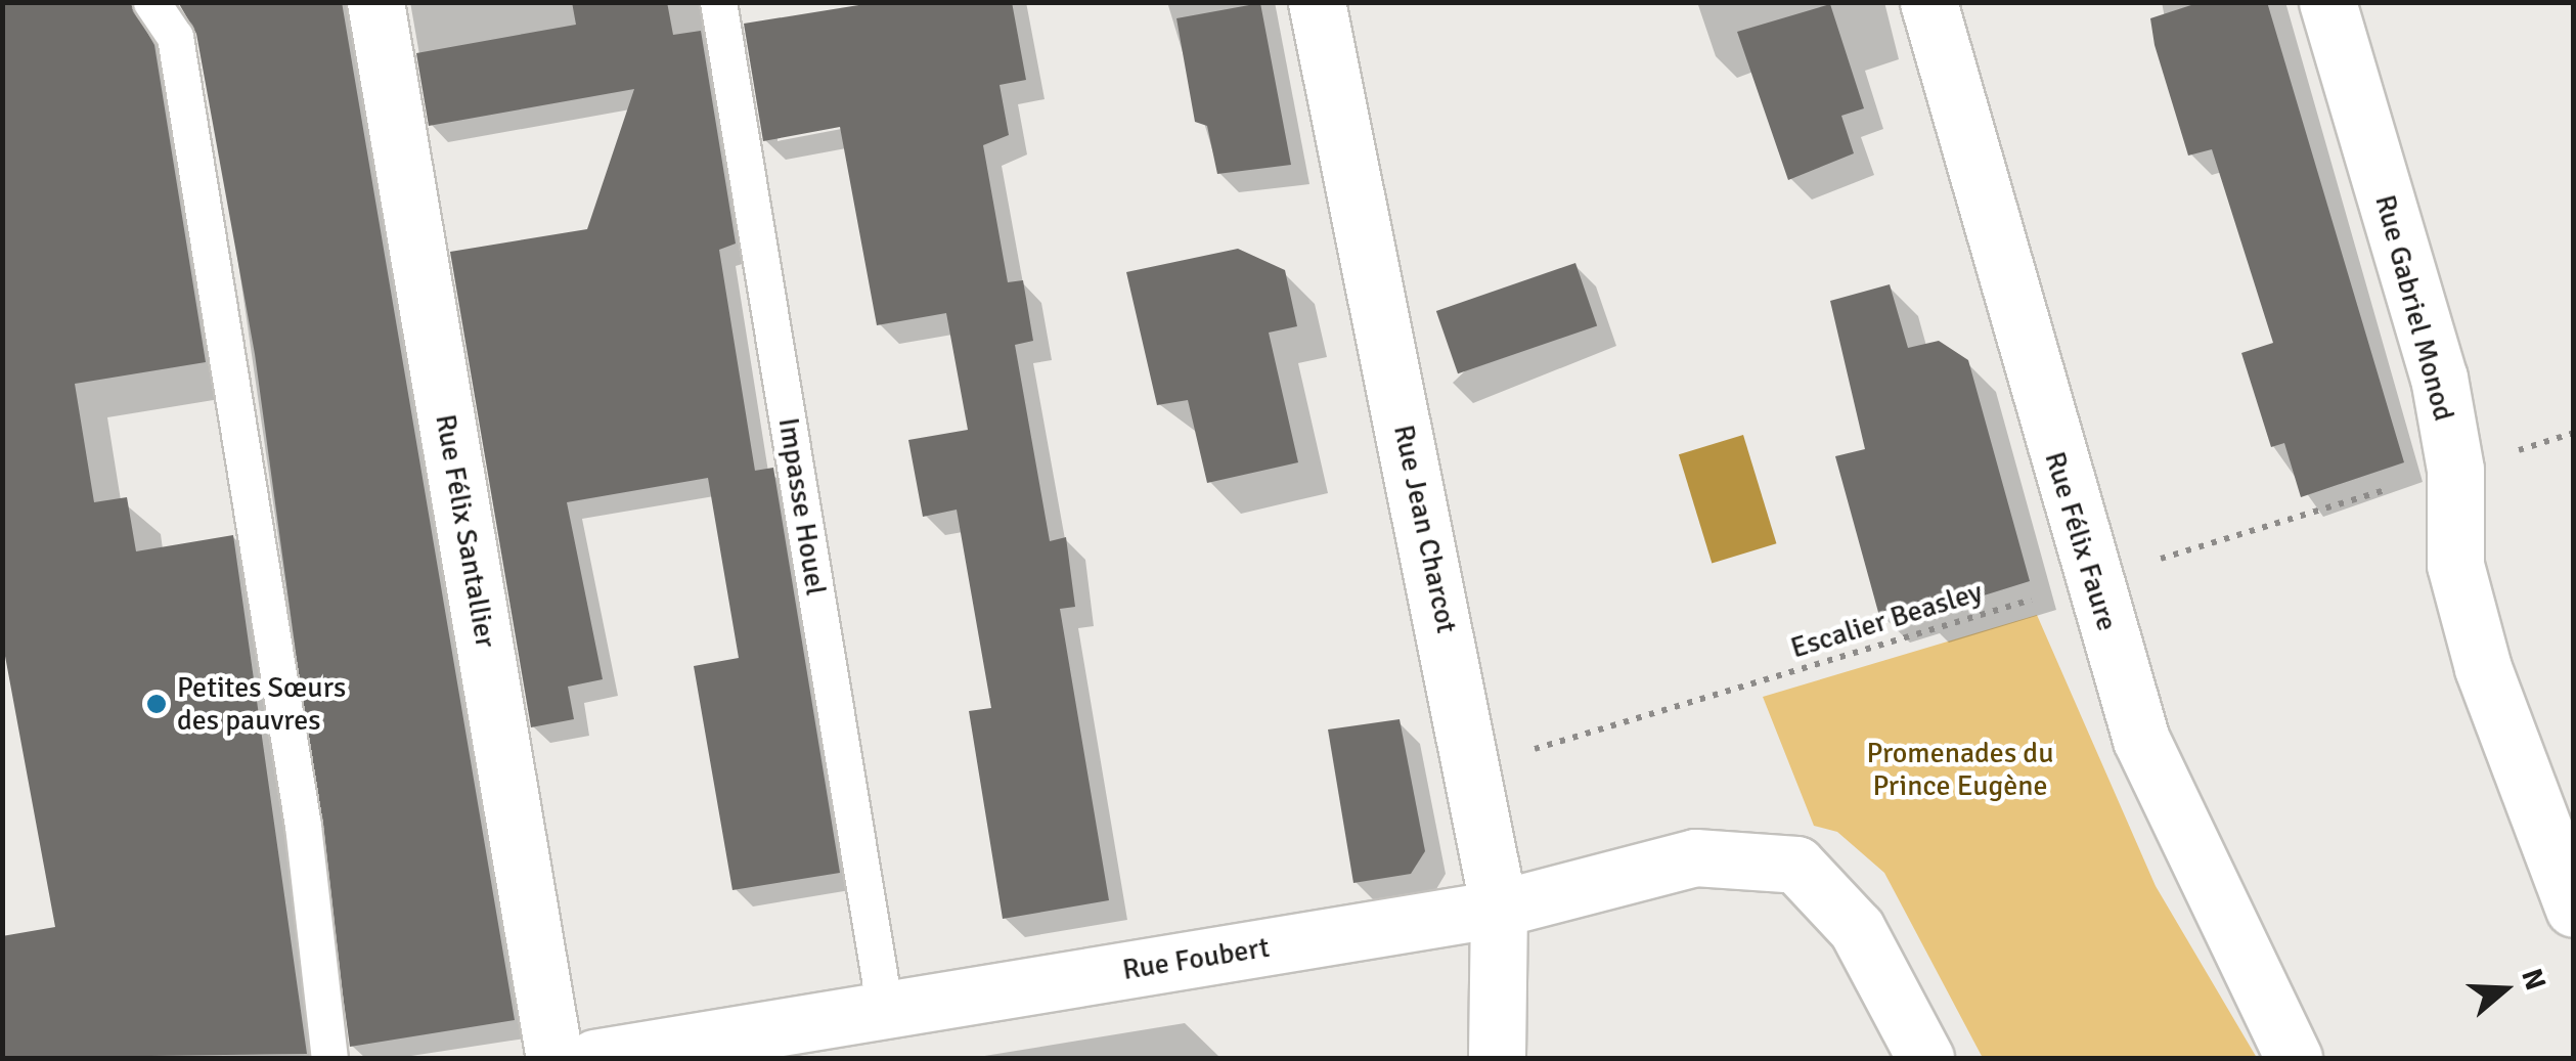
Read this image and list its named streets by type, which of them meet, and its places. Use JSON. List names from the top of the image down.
{
  "streets": {
    "street": [
      "Rue Gabriel Monod",
      "Rue Jean Charcot",
      "Rue Félix Santallier",
      "Rue Félix Faure",
      "Rue Foubert"
    ],
    "lane": ["Impasse Houel"],
    "path": ["Escalier Beasley"]
  },
  "crossings": [
    ["Impasse Houel", "Rue Foubert"],
    ["Rue Jean Charcot", "Escalier Beasley"],
    ["Rue Jean Charcot", "Rue Foubert"]
  ],
  "parks": ["Promenades du Prince Eugène"],
  "places": ["Petites Sœurs des pauvres"],
  "north": "right"
}
